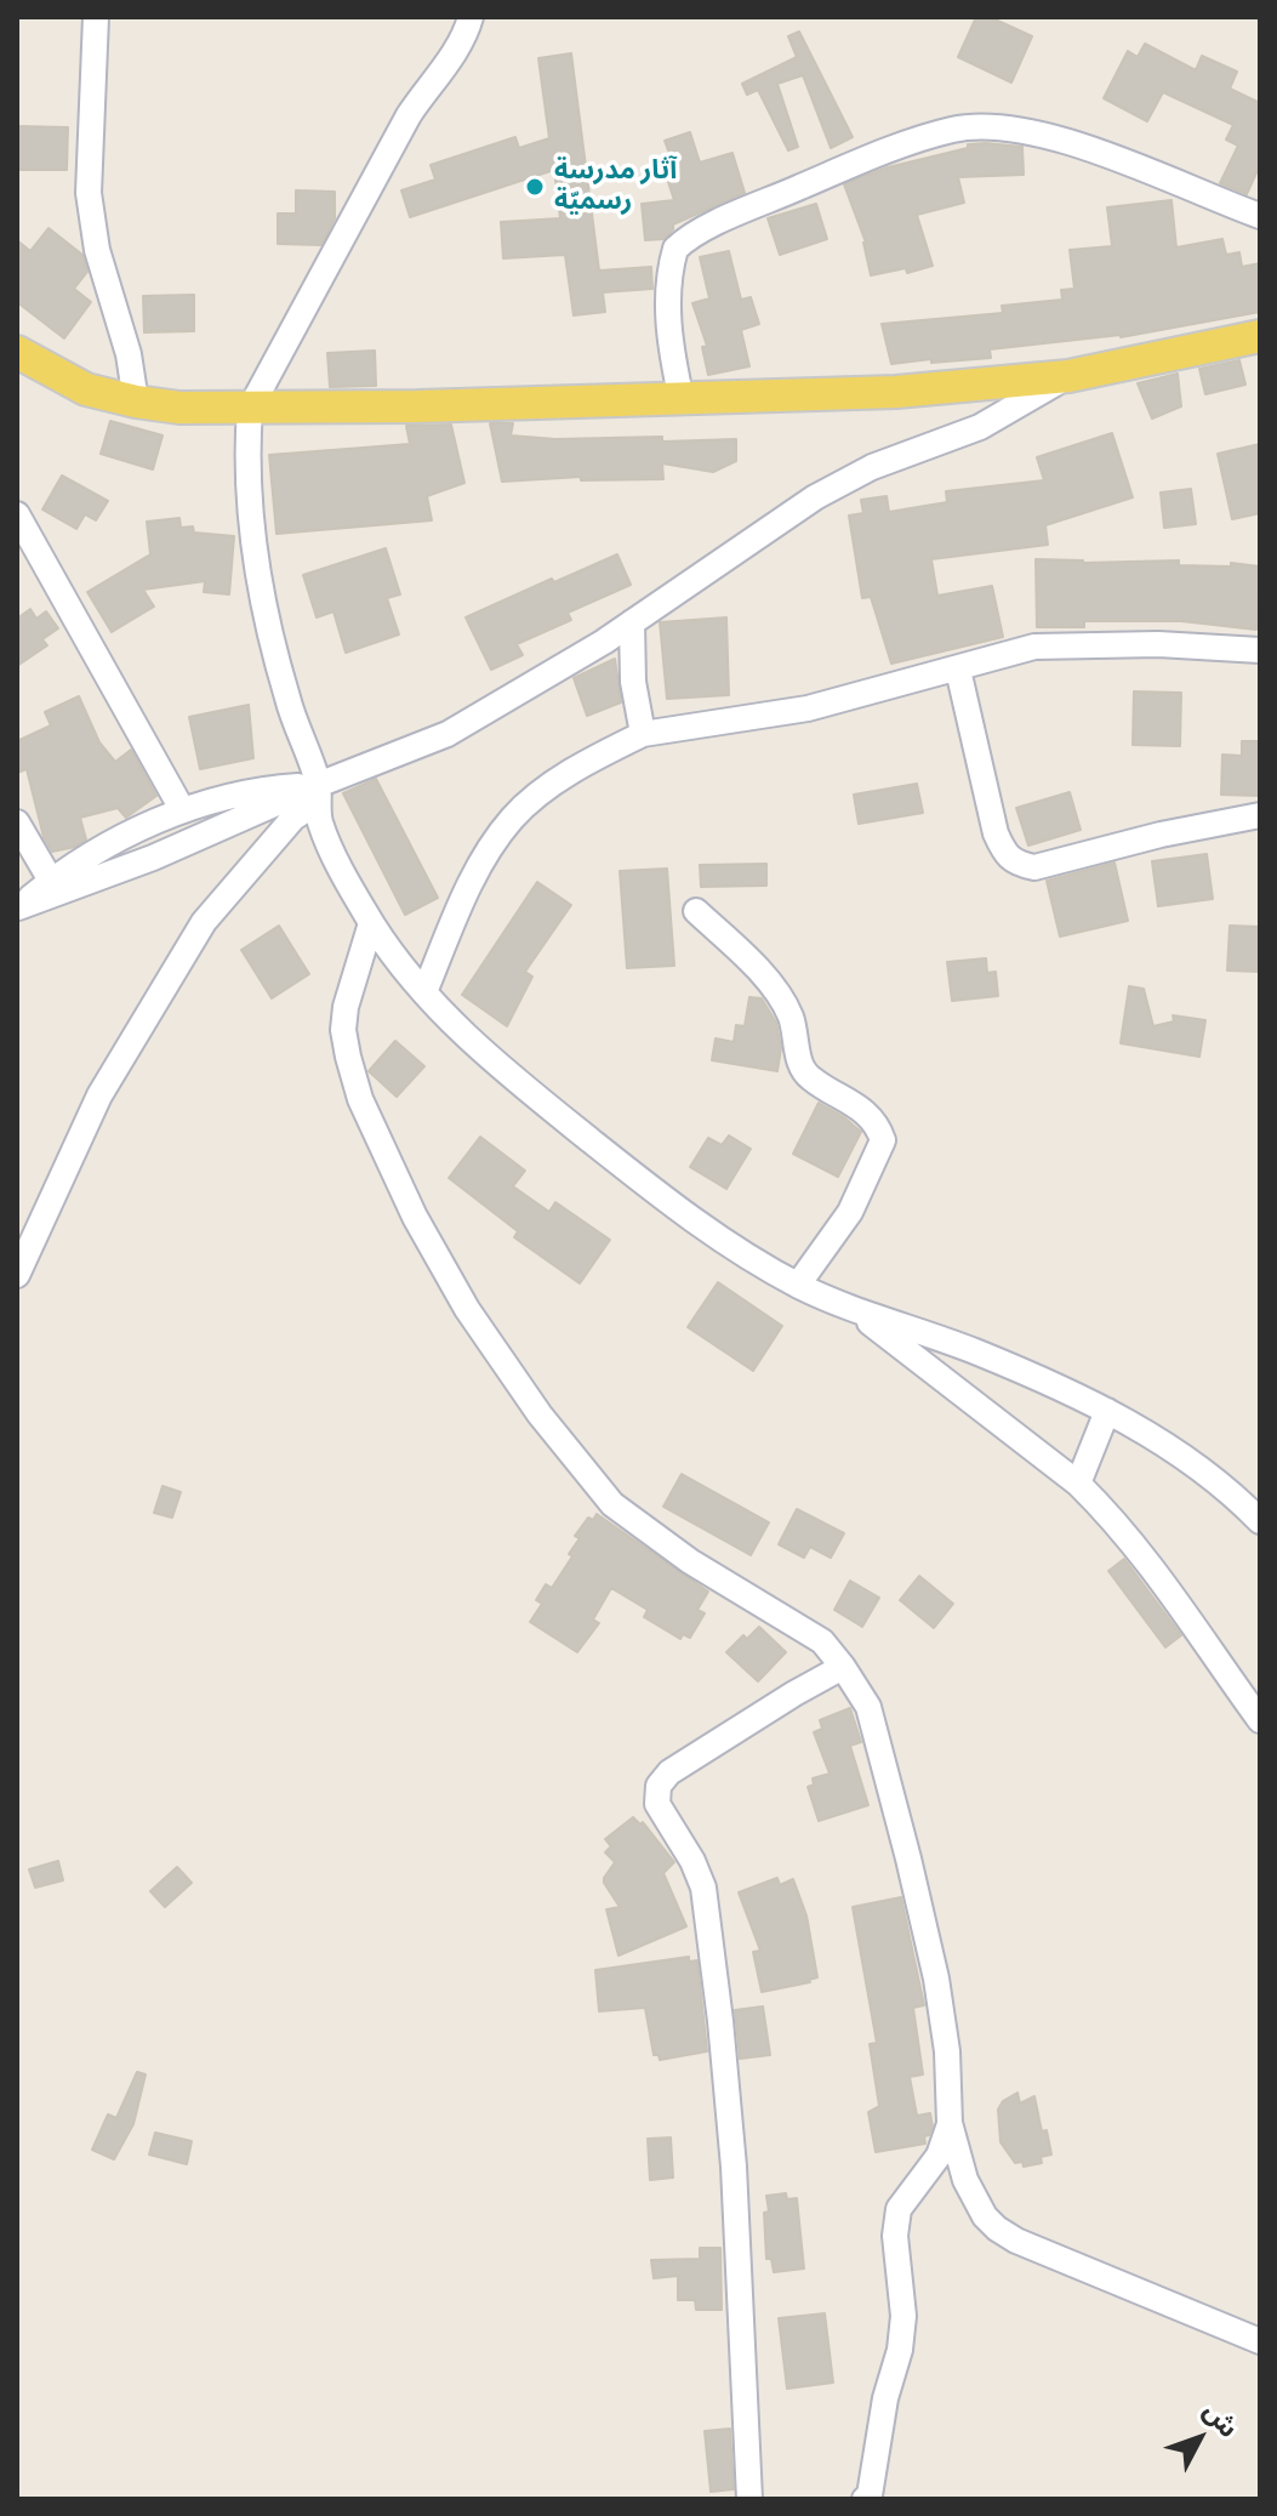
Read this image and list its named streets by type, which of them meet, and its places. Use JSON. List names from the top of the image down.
{
  "places": ["آثار مدرسة رسميّة"],
  "north": "top right"
}
